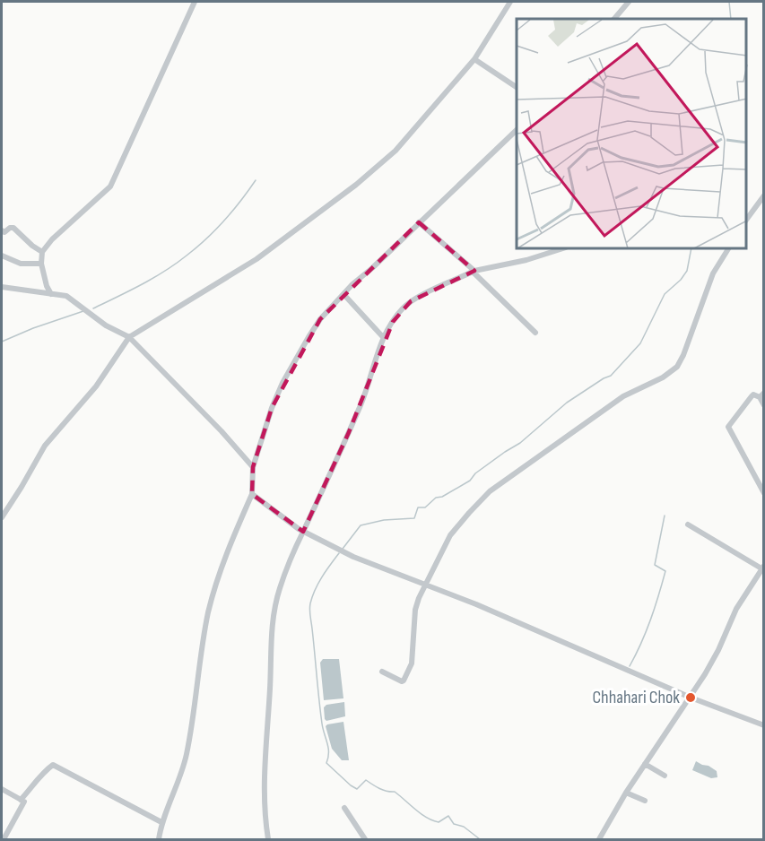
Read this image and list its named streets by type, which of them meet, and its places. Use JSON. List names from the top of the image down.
{
  "places": ["Chhahari Chok"]
}
